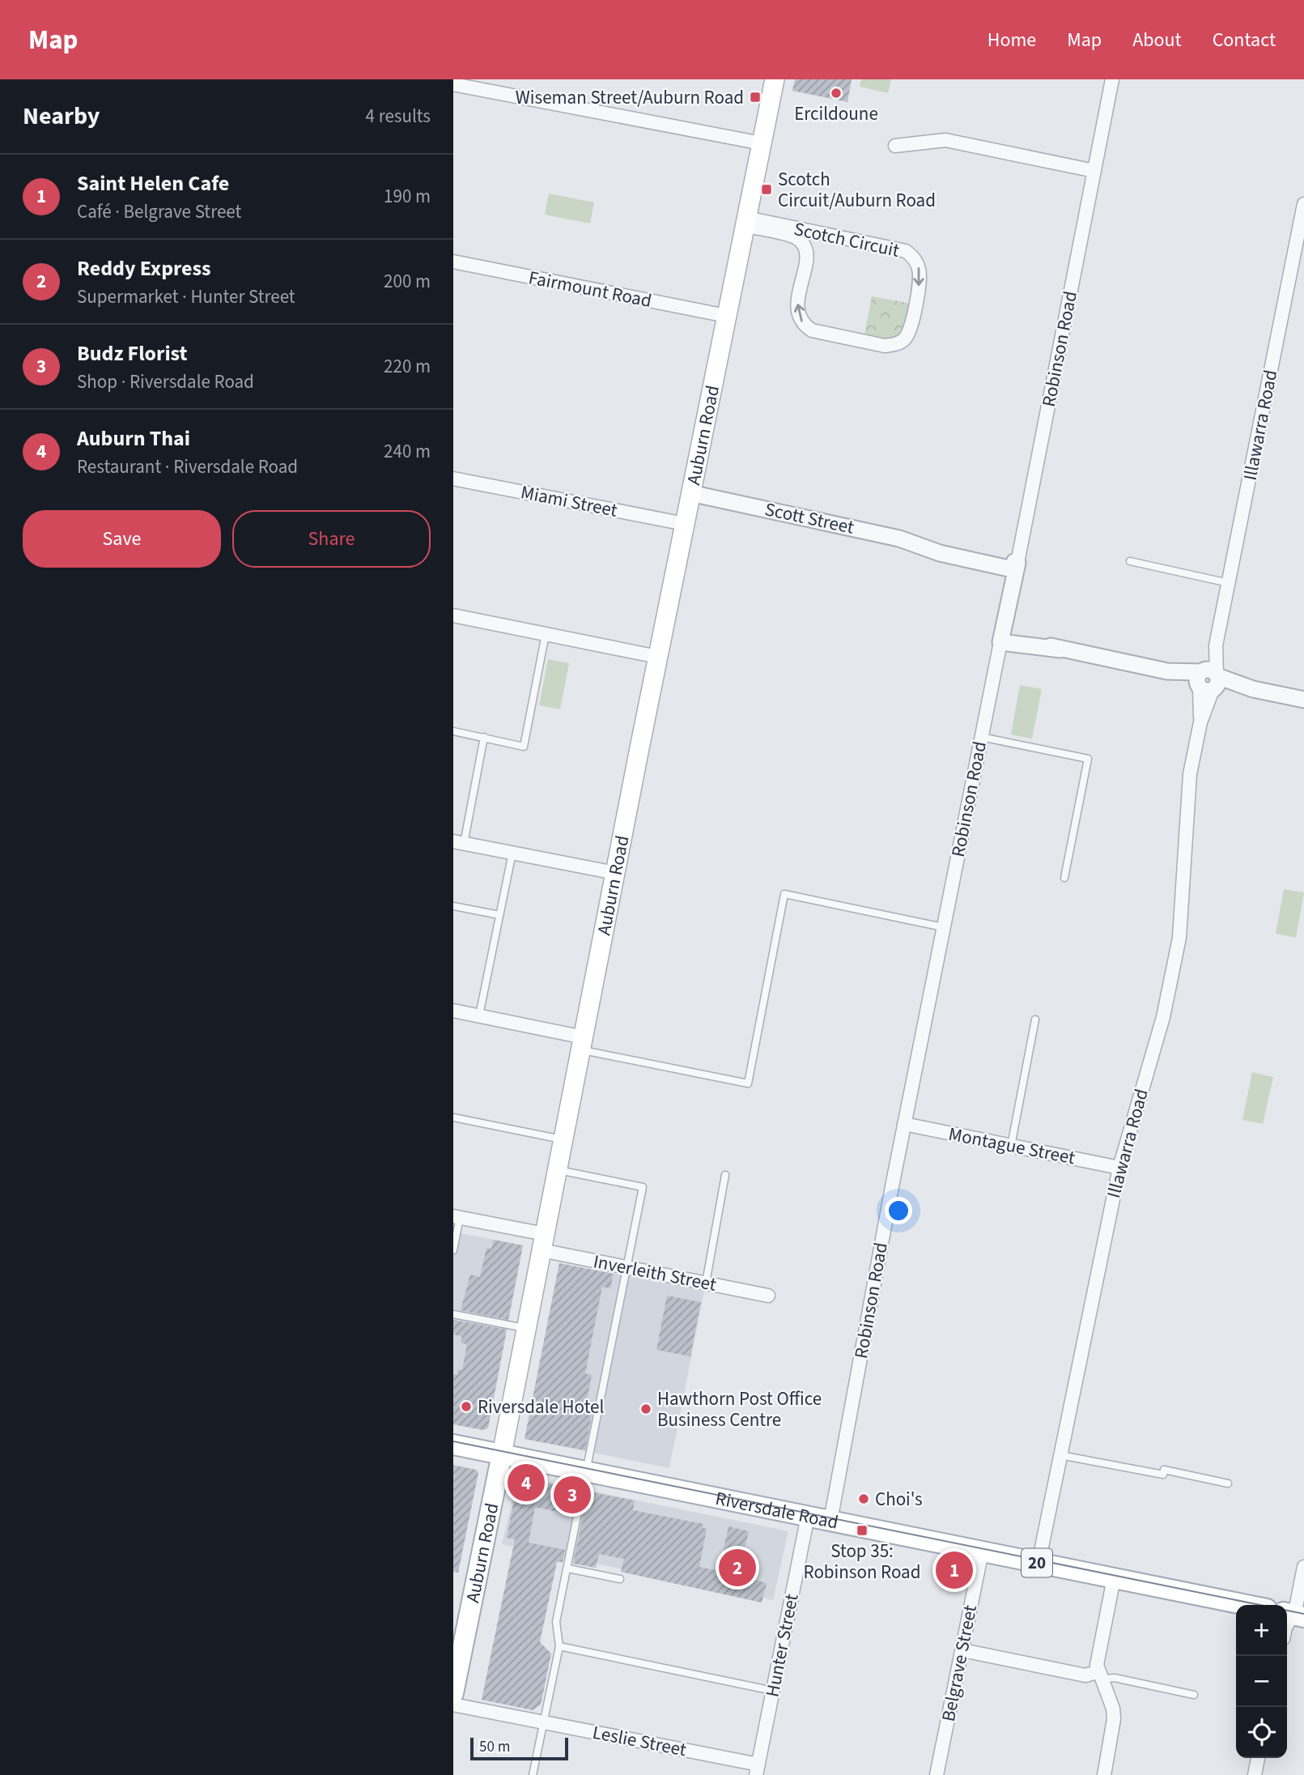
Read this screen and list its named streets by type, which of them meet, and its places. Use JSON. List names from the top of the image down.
{
  "streets": {
    "main road": ["Auburn Road", "Riversdale Road", "20"],
    "street": [
      "Scotch Circuit",
      "Fairmount Road",
      "Robinson Road",
      "Illawarra Road",
      "Miami Street",
      "Scott Street",
      "Montague Street",
      "Inverleith Street",
      "Hunter Street",
      "Belgrave Street",
      "Leslie Street"
    ]
  },
  "crossings": [
    ["Scotch Circuit", "Auburn Road"],
    ["Fairmount Road", "Auburn Road"],
    ["Robinson Road", "Scott Street"],
    ["Robinson Road", "Montague Street"],
    ["Robinson Road", "Riversdale Road"],
    ["Illawarra Road", "Montague Street"],
    ["Illawarra Road", "Riversdale Road"],
    ["Auburn Road", "Miami Street"],
    ["Auburn Road", "Scott Street"],
    ["Auburn Road", "Inverleith Street"],
    ["Auburn Road", "Riversdale Road"],
    ["Riversdale Road", "Hunter Street"],
    ["Riversdale Road", "Belgrave Street"],
    ["Hunter Street", "Leslie Street"]
  ],
  "places": {
    "other": [
      "Ercildoune",
      "Riversdale Hotel",
      "Hawthorn Post Office Business Centre",
      "Choi's"
    ],
    "transit": ["Wiseman Street/Auburn Road", "Scotch Circuit/Auburn Road", "Stop 35: Robinson Road"]
  },
  "scale_bar": "50 m",
  "page": {
    "header": "Map",
    "nav": [
      "Home",
      "Map",
      "About",
      "Contact"
    ],
    "heading": ["Nearby", "4 results"],
    "list": [
      {
        "mark": "1",
        "name": "Saint Helen Cafe",
        "note": "Café · Belgrave Street",
        "value": "190 m"
      },
      {
        "mark": "2",
        "name": "Reddy Express",
        "note": "Supermarket · Hunter Street",
        "value": "200 m"
      },
      {
        "mark": "3",
        "name": "Budz Florist",
        "note": "Shop · Riversdale Road",
        "value": "220 m"
      },
      {
        "mark": "4",
        "name": "Auburn Thai",
        "note": "Restaurant · Riversdale Road",
        "value": "240 m"
      }
    ],
    "buttons": ["Save", "Share"],
    "pins": [
      "4",
      "3",
      "2",
      "1"
    ],
    "map_buttons": ["+", "−"],
    "scale": "50 m"
  }
}
